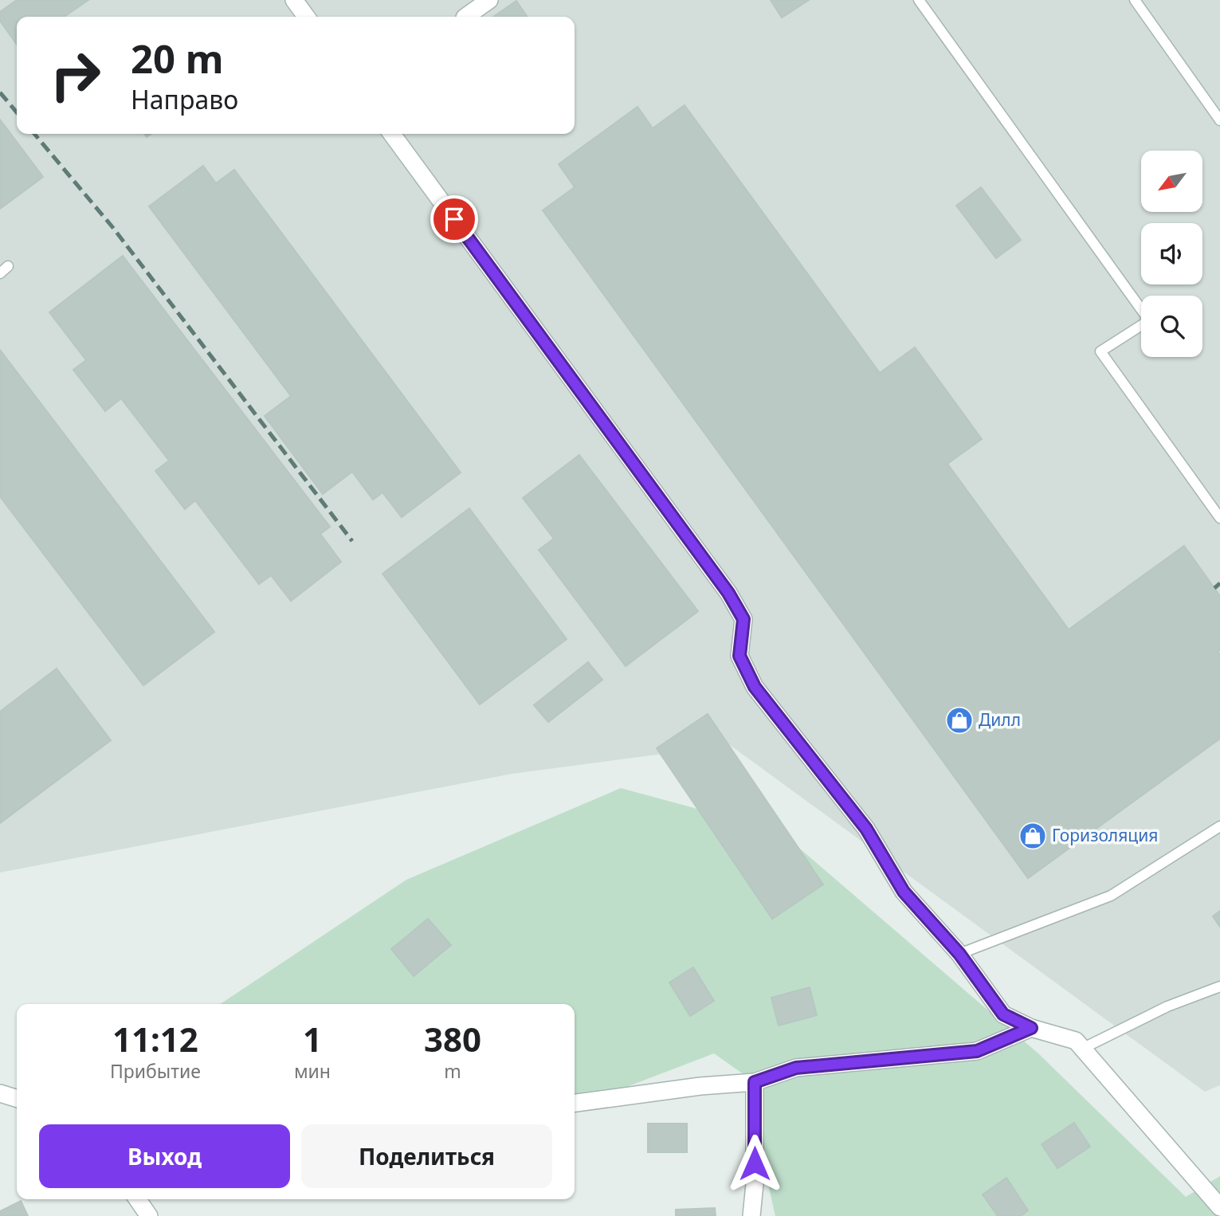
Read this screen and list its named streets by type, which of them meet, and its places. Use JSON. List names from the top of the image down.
{
  "places": {
    "shop": ["Дилл", "Горизоляция"]
  },
  "north": "bottom left",
  "page": {
    "turn": ["20 m", "Направо"],
    "eta": [
      "11:12",
      "Прибытие",
      "1",
      "мин",
      "380",
      "m"
    ],
    "buttons": ["Выход", "Поделиться"]
  }
}
